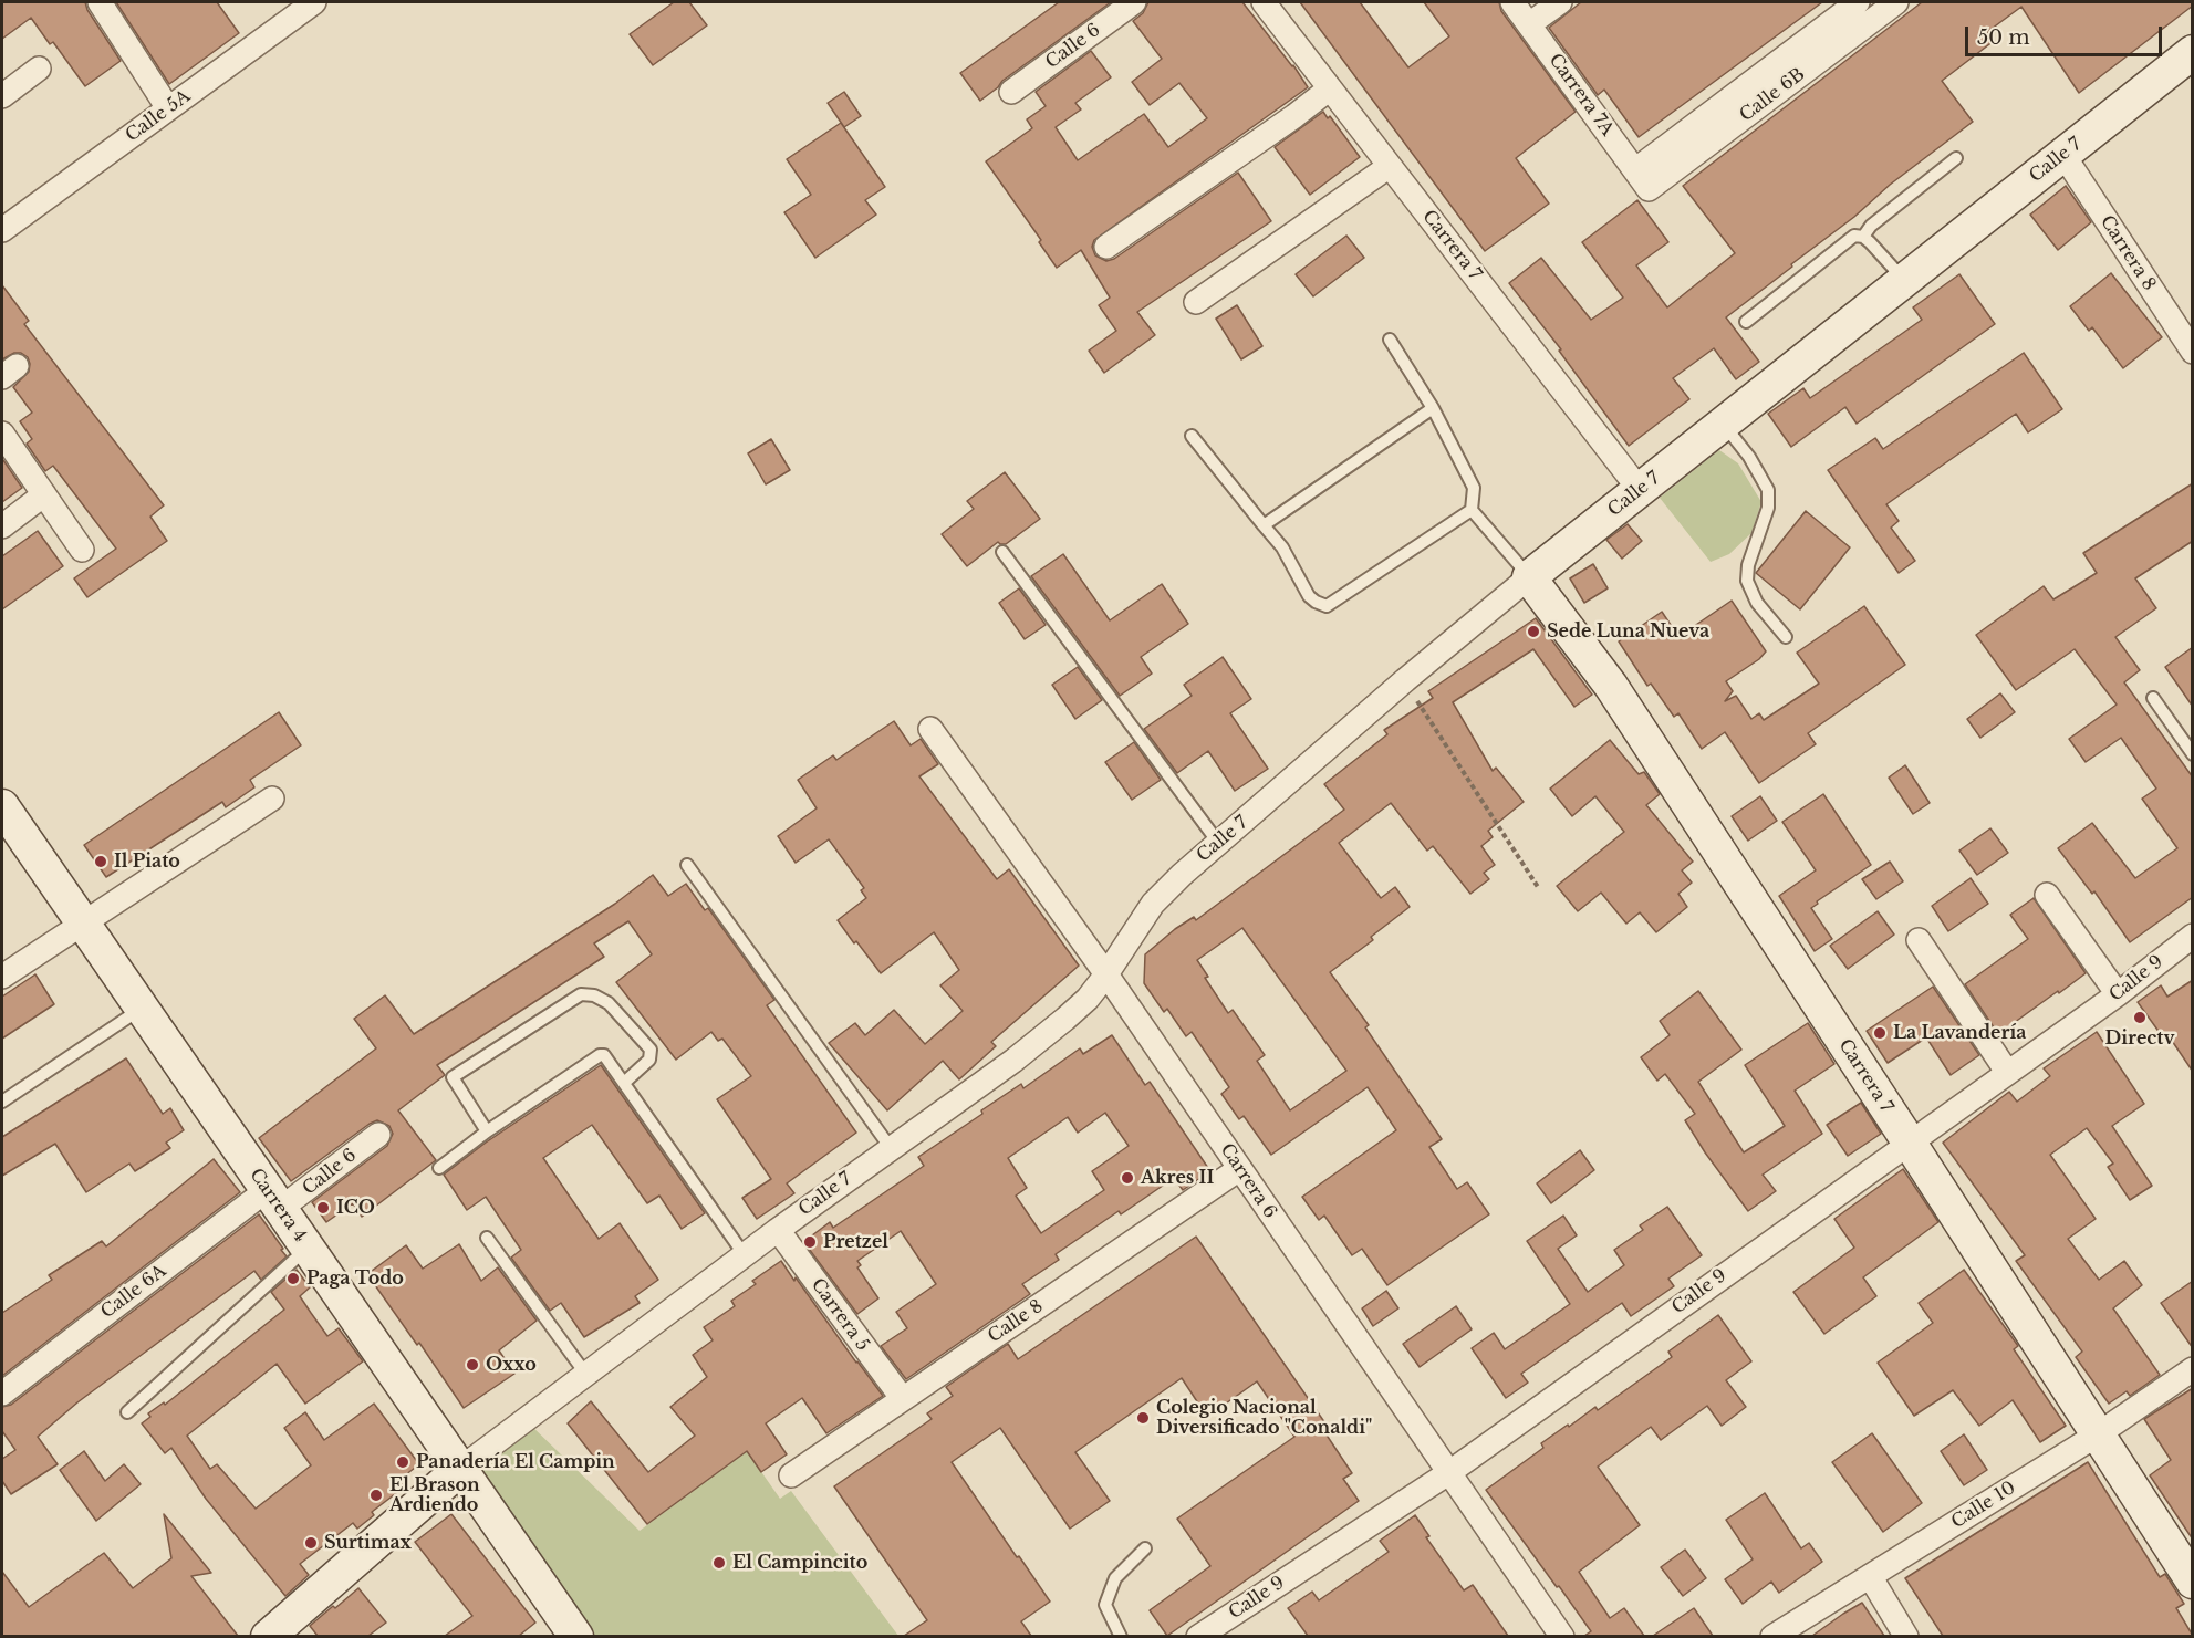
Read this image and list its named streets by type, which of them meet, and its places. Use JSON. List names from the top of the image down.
{
  "streets": {
    "street": [
      "Calle 6",
      "Carrera 7A",
      "Calle 6B",
      "Calle 5A",
      "Calle 7",
      "Carrera 7",
      "Carrera 8",
      "Calle 9",
      "Carrera 6",
      "Carrera 4",
      "Calle 6A",
      "Carrera 5",
      "Calle 8",
      "Calle 10"
    ]
  },
  "crossings": [
    ["Calle 6", "Carrera 4"],
    ["Calle 6", "Calle 6A"],
    ["Carrera 7A", "Calle 6B"],
    ["Calle 7", "Carrera 7"],
    ["Calle 7", "Carrera 8"],
    ["Calle 7", "Carrera 6"],
    ["Calle 7", "Carrera 4"],
    ["Calle 7", "Carrera 5"],
    ["Carrera 7", "Calle 9"],
    ["Carrera 7", "Calle 10"],
    ["Calle 9", "Carrera 6"],
    ["Carrera 6", "Calle 8"],
    ["Carrera 4", "Calle 6A"],
    ["Carrera 5", "Calle 8"]
  ],
  "places": [
    "Sede Luna Nueva",
    "Il Piato",
    "Directv",
    "La Lavandería",
    "Akres II",
    "ICO",
    "Pretzel",
    "Paga Todo",
    "Oxxo",
    "Colegio Nacional Diversificado \"Conaldi\"",
    "Panadería El Campin",
    "El Brason Ardiendo",
    "Surtimax",
    "El Campincito"
  ],
  "scale_bar": "50 m"
}
